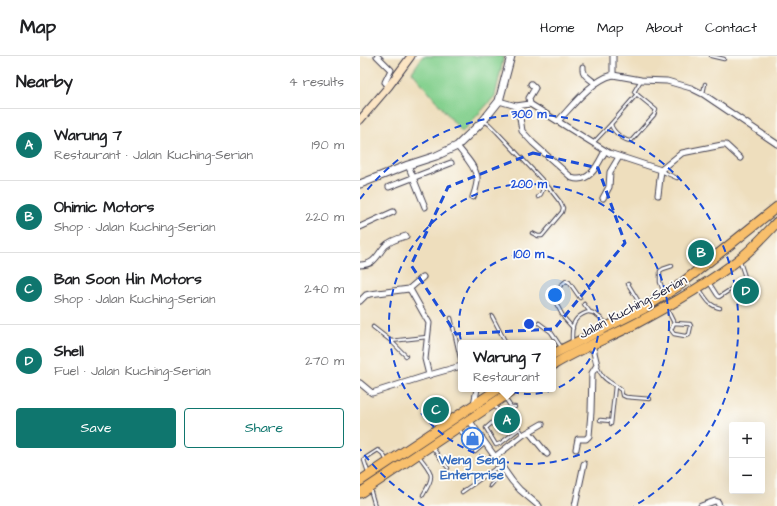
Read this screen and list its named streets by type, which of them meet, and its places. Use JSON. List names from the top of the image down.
{
  "streets": {
    "highway": ["Jalan Kuching-Serian"]
  },
  "places": {
    "shop": ["Weng Seng Enterprise"]
  },
  "page": {
    "header": "Map",
    "nav": [
      "Home",
      "Map",
      "About",
      "Contact"
    ],
    "heading": ["Nearby", "4 results"],
    "list": [
      {
        "mark": "A",
        "name": "Warung 7",
        "note": "Restaurant · Jalan Kuching-Serian",
        "value": "190 m"
      },
      {
        "mark": "B",
        "name": "Ohimic Motors",
        "note": "Shop · Jalan Kuching-Serian",
        "value": "220 m"
      },
      {
        "mark": "C",
        "name": "Ban Soon Hin Motors",
        "note": "Shop · Jalan Kuching-Serian",
        "value": "240 m"
      },
      {
        "mark": "D",
        "name": "Shell",
        "note": "Fuel · Jalan Kuching-Serian",
        "value": "270 m"
      }
    ],
    "pins": [
      "B",
      "D",
      "C",
      "A"
    ],
    "popup": ["Warung 7", "Restaurant"],
    "buttons": ["Save", "Share"],
    "map_buttons": ["+", "−"]
  },
  "rings": ["300 m", "200 m", "100 m"]
}
